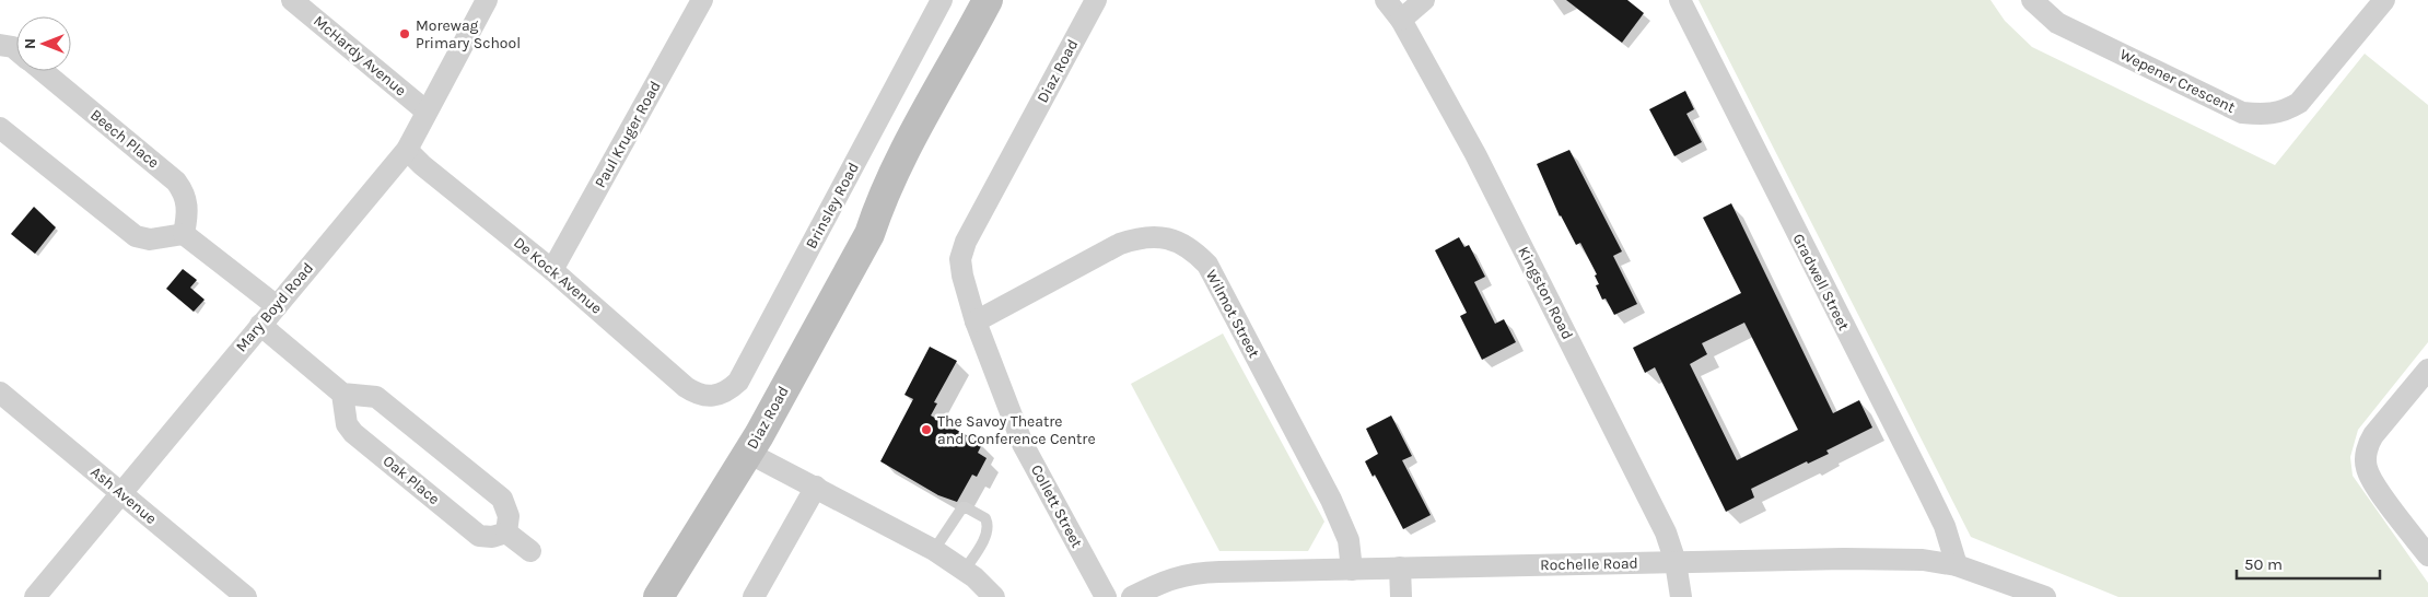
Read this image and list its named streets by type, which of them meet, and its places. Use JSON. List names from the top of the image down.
{
  "streets": {
    "street": [
      "McHardy Avenue",
      "Diaz Road",
      "Wepener Crescent",
      "Paul Kruger Road",
      "Beech Place",
      "Brinsley Road",
      "De Kock Avenue",
      "Gradwell Street",
      "Kingston Road",
      "Mary Boyd Road",
      "Wilmot Street",
      "Oak Place",
      "Ash Avenue",
      "Collett Street",
      "Rochelle Road"
    ]
  },
  "crossings": [
    ["McHardy Avenue", "Mary Boyd Road"],
    ["Diaz Road", "Wilmot Street"],
    ["Diaz Road", "Collett Street"],
    ["Paul Kruger Road", "De Kock Avenue"],
    ["Brinsley Road", "De Kock Avenue"],
    ["De Kock Avenue", "Mary Boyd Road"],
    ["Gradwell Street", "Rochelle Road"],
    ["Kingston Road", "Rochelle Road"],
    ["Mary Boyd Road", "Ash Avenue"],
    ["Wilmot Street", "Collett Street"],
    ["Wilmot Street", "Rochelle Road"]
  ],
  "places": ["Morewag Primary School", "The Savoy Theatre and Conference Centre"],
  "scale_bar": "50 m",
  "north": "left"
}
